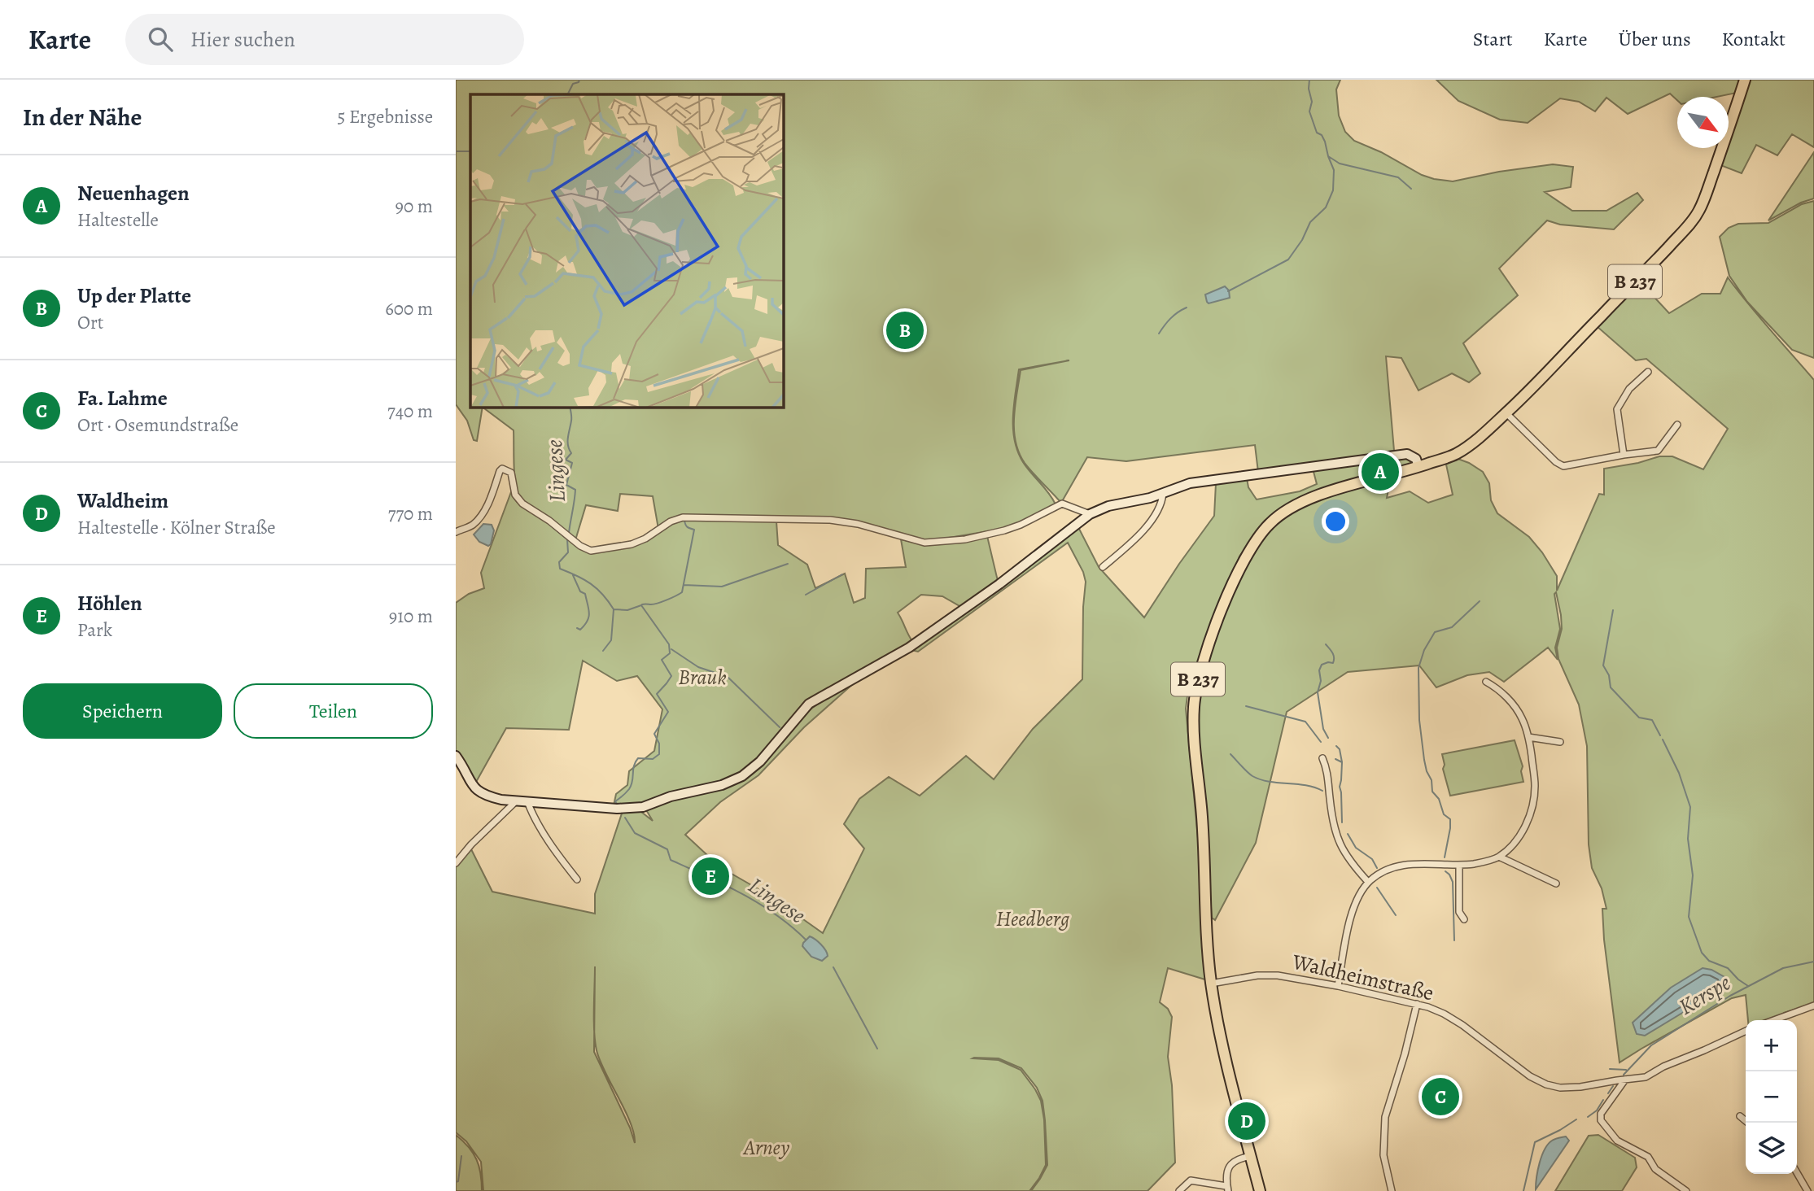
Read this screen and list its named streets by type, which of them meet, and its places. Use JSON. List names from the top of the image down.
{
  "streets": {
    "main road": ["B 237"],
    "street": ["Waldheimstraße"]
  },
  "crossings": [
    ["B 237", "Waldheimstraße"]
  ],
  "water": ["Lingese", "Kerspe"],
  "parks": ["Brauk", "Heedberg", "Arney"],
  "north": "bottom right",
  "page": {
    "header": "Karte",
    "search": "Hier suchen",
    "nav": [
      "Start",
      "Karte",
      "Über uns",
      "Kontakt"
    ],
    "heading": ["In der Nähe", "5 Ergebnisse"],
    "list": [
      {
        "mark": "A",
        "name": "Neuenhagen",
        "note": "Haltestelle",
        "value": "90 m"
      },
      {
        "mark": "B",
        "name": "Up der Platte",
        "note": "Ort",
        "value": "600 m"
      },
      {
        "mark": "C",
        "name": "Fa. Lahme",
        "note": "Ort · Osemundstraße",
        "value": "740 m"
      },
      {
        "mark": "D",
        "name": "Waldheim",
        "note": "Haltestelle · Kölner Straße",
        "value": "770 m"
      },
      {
        "mark": "E",
        "name": "Höhlen",
        "note": "Park",
        "value": "910 m"
      }
    ],
    "pins": [
      "B",
      "A",
      "E",
      "C",
      "D"
    ],
    "buttons": ["Speichern", "Teilen"],
    "map_buttons": ["+", "−"]
  }
}
